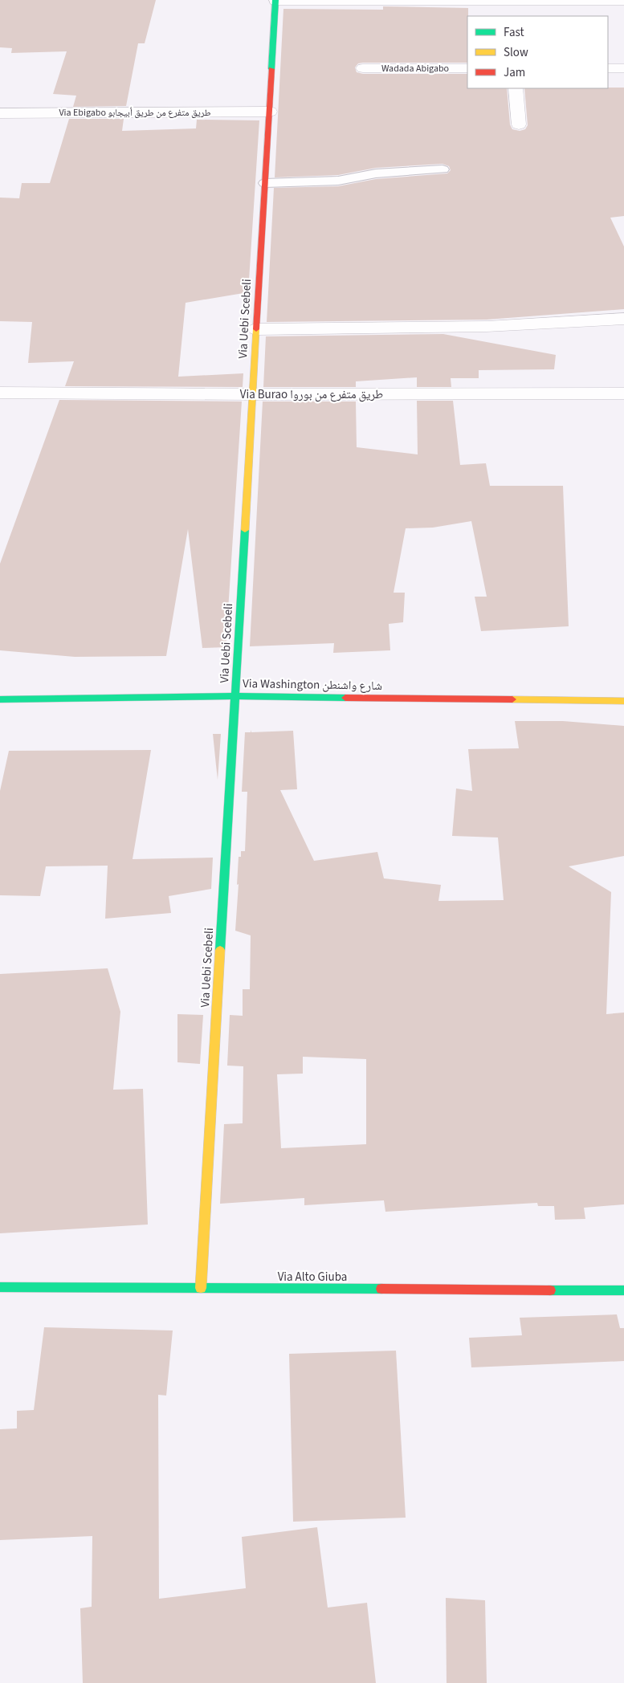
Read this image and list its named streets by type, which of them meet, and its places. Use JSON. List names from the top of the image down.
{
  "streets": {
    "street": [
      "Wadada Abigabo",
      "Via Ebigabo طريق متفرع من طريق أبيجابو",
      "Via Uebi Scebeli",
      "Via Burao طريق متفرع من بوروا",
      "Via Washington شارع واشنطن",
      "Via Alto Giuba"
    ]
  },
  "crossings": [
    ["Via Ebigabo طريق متفرع من طريق أبيجابو", "Via Uebi Scebeli"],
    ["Via Uebi Scebeli", "Via Burao طريق متفرع من بوروا"],
    ["Via Uebi Scebeli", "Via Washington شارع واشنطن"],
    ["Via Uebi Scebeli", "Via Alto Giuba"]
  ],
  "legend": ["Fast", "Slow", "Jam"]
}
